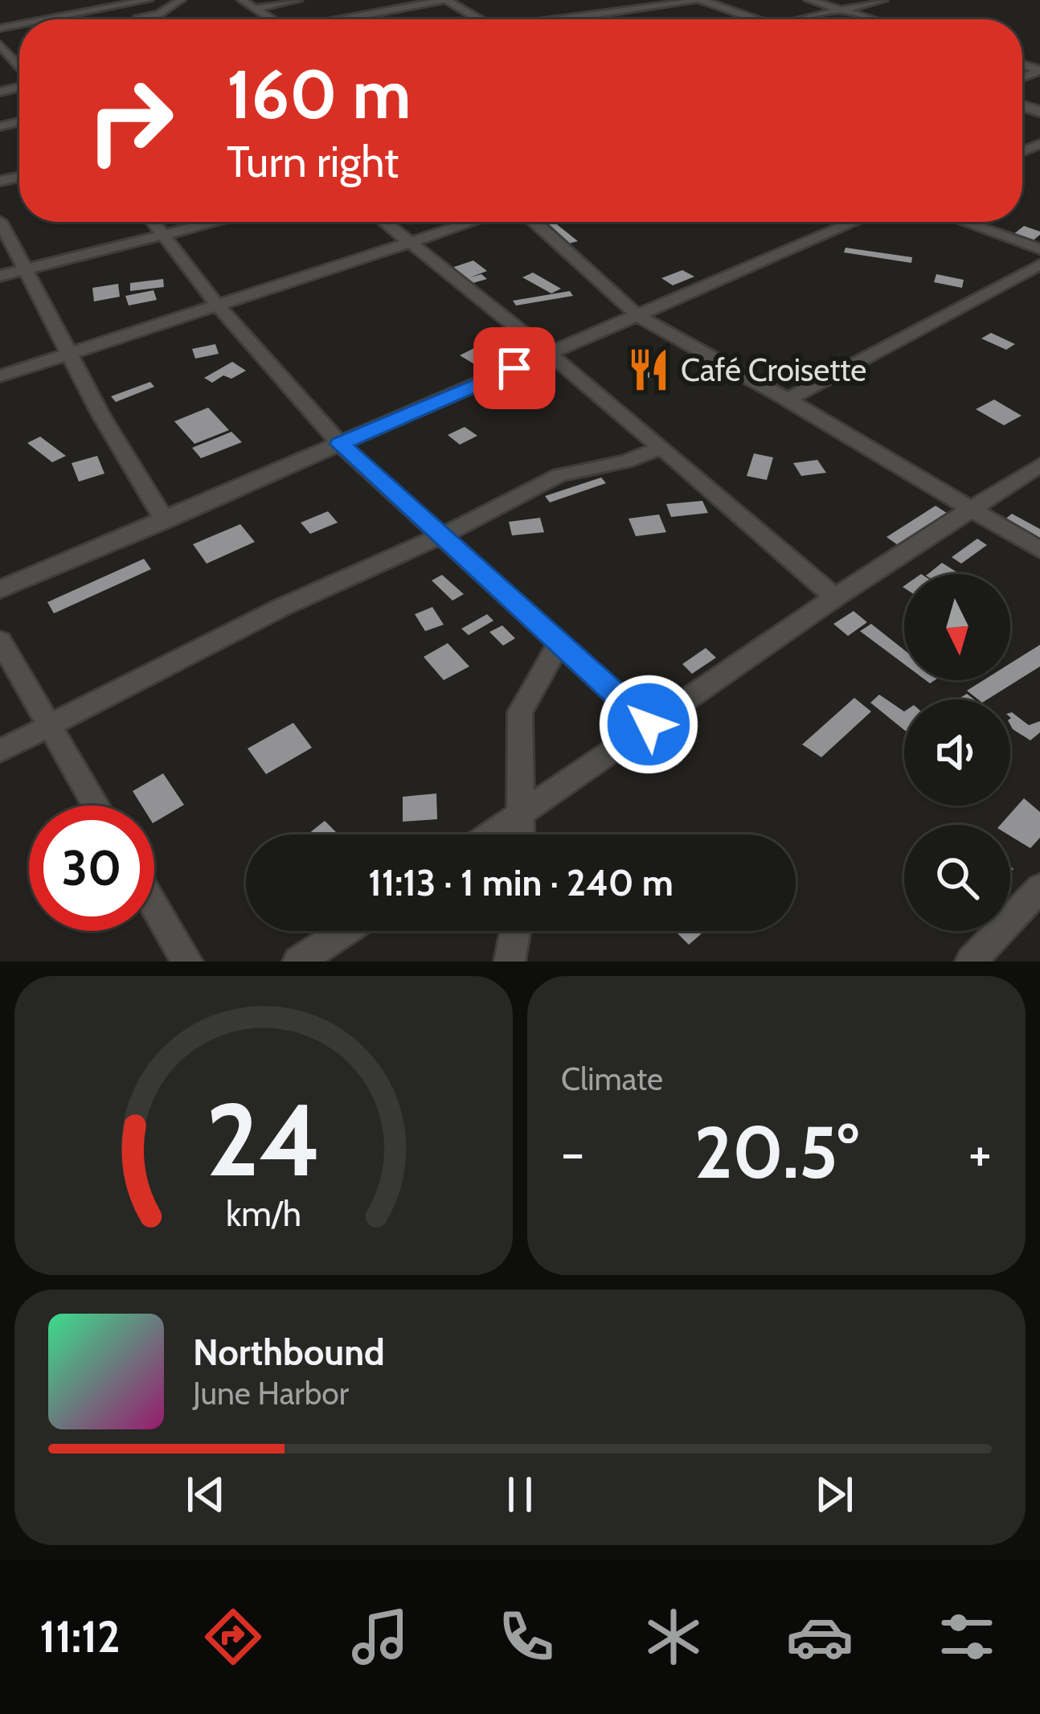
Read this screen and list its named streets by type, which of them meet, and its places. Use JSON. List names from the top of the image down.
{
  "places": {
    "restaurant": ["Café Croisette"]
  },
  "north": "bottom",
  "page": {
    "turn": ["160 m", "Turn right"],
    "limit": "30",
    "trip": "11:13 · 1 min · 240 m",
    "tile": "Climate",
    "heat": ["−", "20.5°", "+"],
    "song": ["Northbound", "June Harbor"],
    "tabs": "11:12",
    "gauge": ["24", "km/h"]
  }
}
